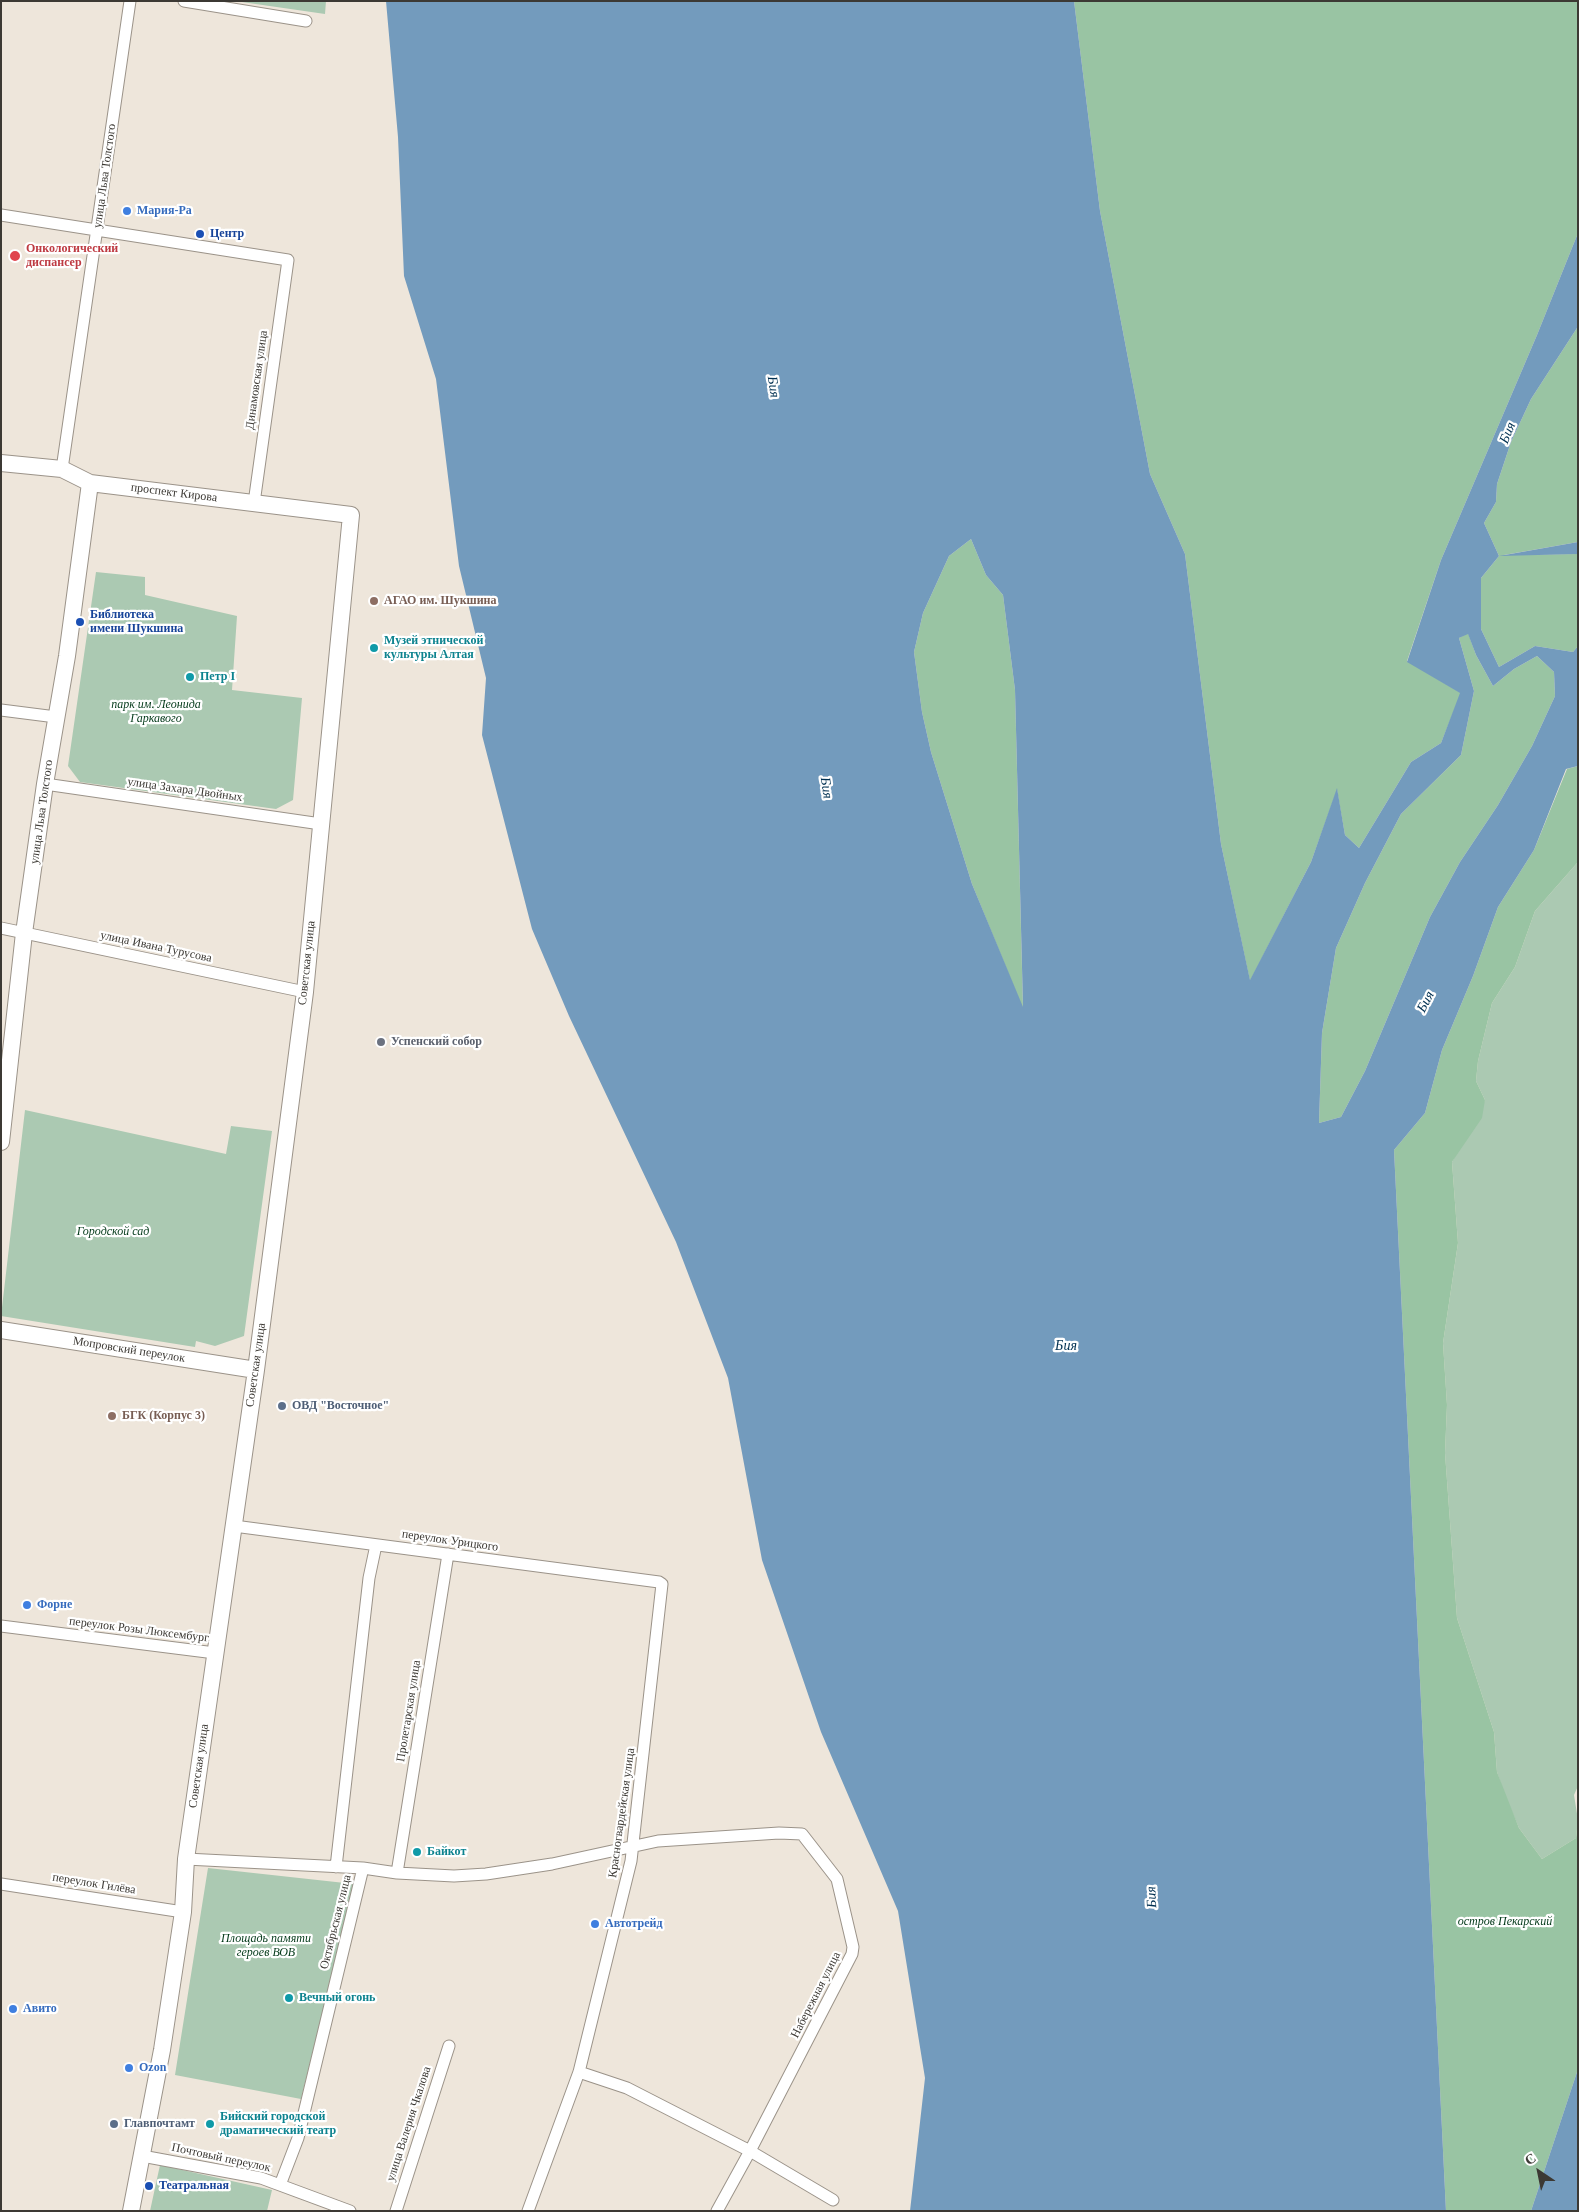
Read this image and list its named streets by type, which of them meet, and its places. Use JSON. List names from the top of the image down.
{
  "streets": {
    "street": [
      "улица Льва Толстого",
      "Динамовская улица",
      "проспект Кирова",
      "улица Захара Двойных",
      "улица Ивана Турусова",
      "Советская улица",
      "Мопровский переулок",
      "переулок Урицкого",
      "переулок Розы Люксембург",
      "Пролетарская улица",
      "Красногвардейская улица",
      "переулок Гилёва",
      "Октябрьская улица",
      "Набережная улица",
      "улица Валерия Чкалова",
      "Почтовый переулок"
    ]
  },
  "crossings": [
    ["улица Льва Толстого", "Динамовская улица"],
    ["улица Льва Толстого", "проспект Кирова"],
    ["улица Льва Толстого", "улица Захара Двойных"],
    ["улица Льва Толстого", "улица Ивана Турусова"],
    ["Динамовская улица", "проспект Кирова"],
    ["проспект Кирова", "Советская улица"],
    ["улица Захара Двойных", "Советская улица"],
    ["улица Ивана Турусова", "Советская улица"],
    ["Советская улица", "Мопровский переулок"],
    ["Советская улица", "переулок Урицкого"],
    ["Советская улица", "переулок Розы Люксембург"],
    ["Советская улица", "переулок Гилёва"],
    ["Советская улица", "Почтовый переулок"],
    ["переулок Урицкого", "Пролетарская улица"],
    ["переулок Урицкого", "Красногвардейская улица"],
    ["переулок Урицкого", "Октябрьская улица"],
    ["Красногвардейская улица", "Набережная улица"],
    ["Октябрьская улица", "Почтовый переулок"]
  ],
  "water": ["Бия"],
  "parks": [
    "парк им. Леонида Гаркавого",
    "Городской сад",
    "остров Пекарский",
    "Площадь памяти героев ВОВ"
  ],
  "places": [
    "Мария-Ра",
    "Центр",
    "Онкологический диспансер",
    "АГАО им. Шукшина",
    "Библиотека имени Шукшина",
    "Музей этнической культуры Алтая",
    "Петр I",
    "Успенский собор",
    "ОВД \"Восточное\"",
    "БГК (Корпус 3)",
    "Форне",
    "Байкот",
    "Автотрейд",
    "Вечный огонь",
    "Авито",
    "Ozon",
    "Главпочтамт",
    "Бийский городской драматический театр",
    "Театральная"
  ],
  "north": "top left"
}
